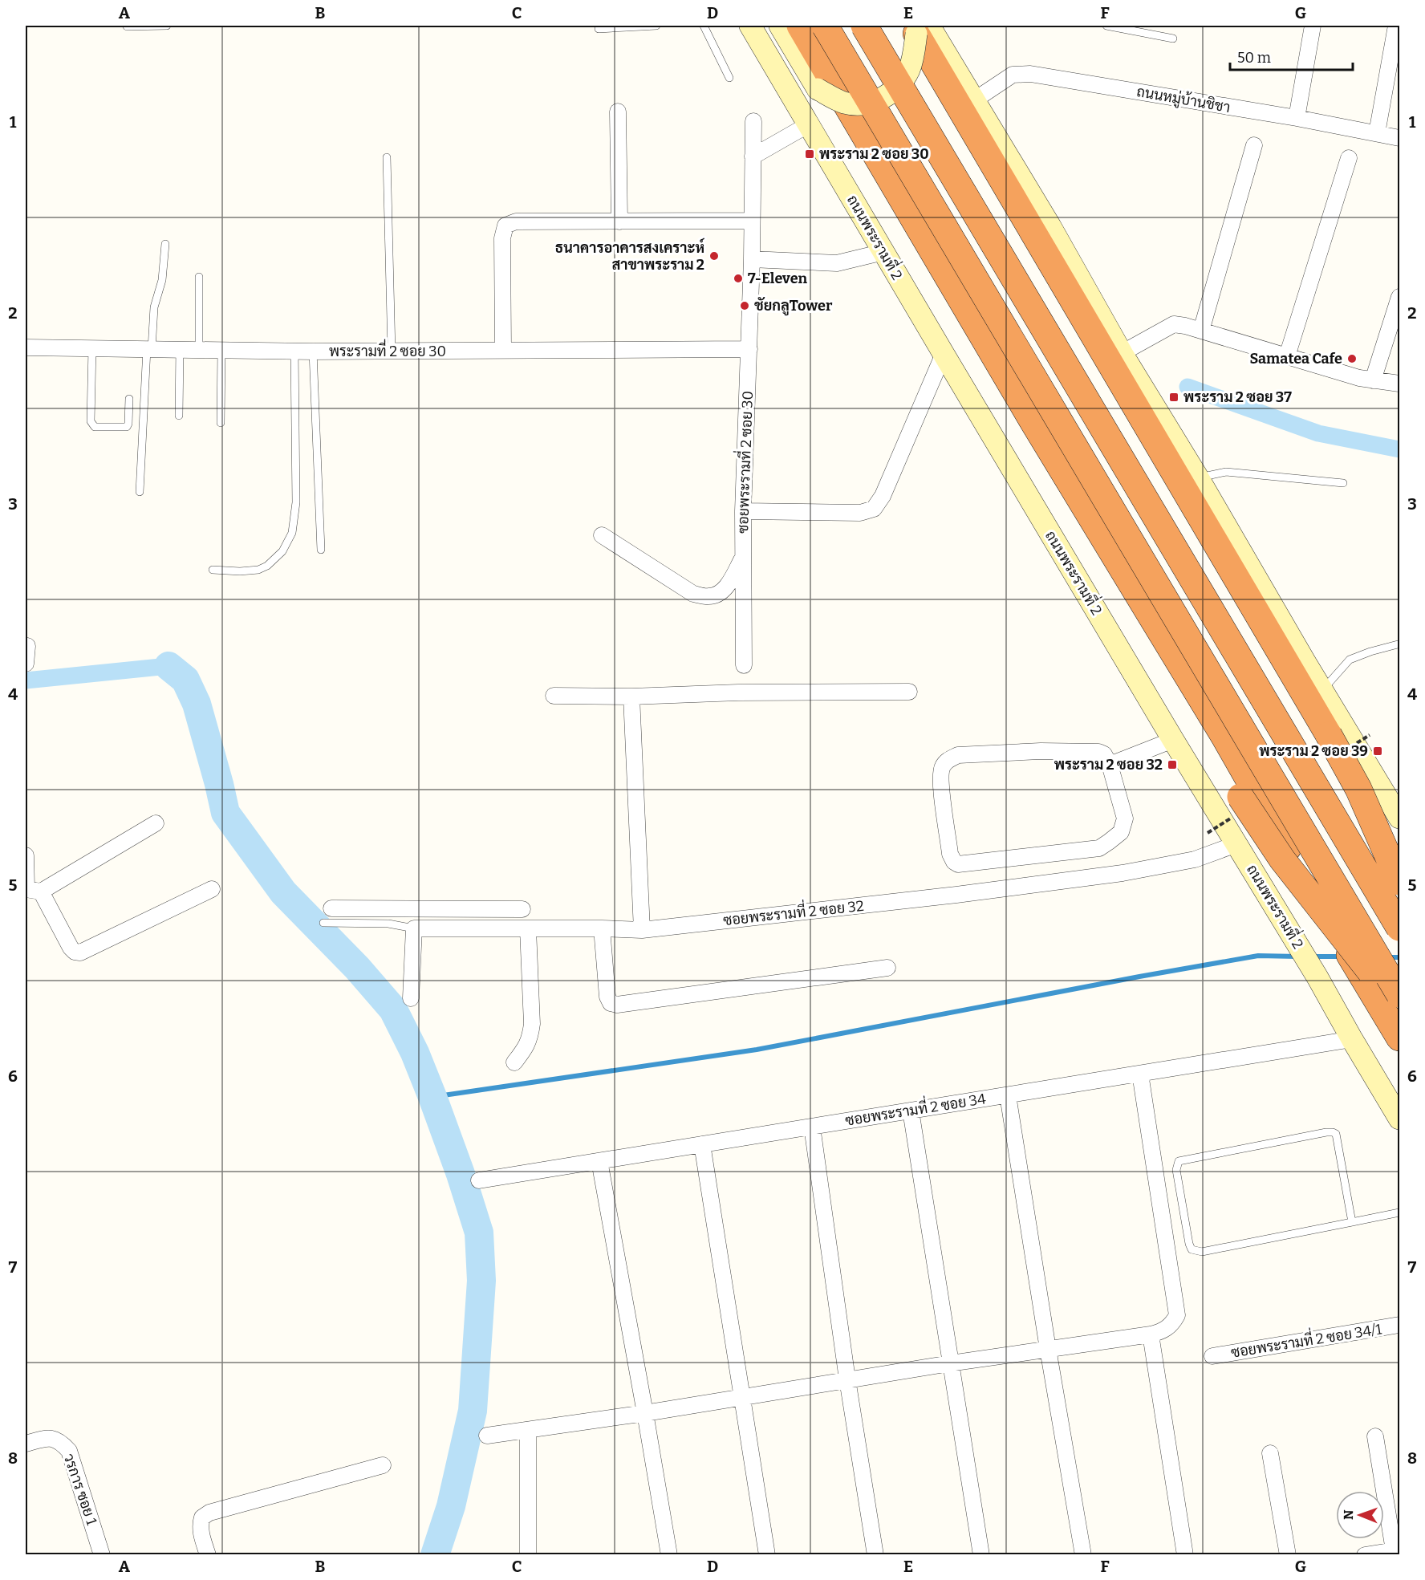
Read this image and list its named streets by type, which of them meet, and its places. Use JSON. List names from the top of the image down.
{
  "streets": {
    "main road": ["ถนนพระรามที่ 2"],
    "street": [
      "ถนนหมู่บ้านชิชา",
      "พระรามที่ 2 ซอย 30",
      "ซอยพระรามที่ 2 ซอย 30",
      "ซอยพระรามที่ 2 ซอย 32",
      "ซอยพระรามที่ 2 ซอย 34",
      "ซอยพระรามที่ 2 ซอย 34/1",
      "วรการ ซอย 1"
    ]
  },
  "crossings": [
    ["ถนนพระรามที่ 2", "ซอยพระรามที่ 2 ซอย 32"],
    ["ถนนพระรามที่ 2", "ซอยพระรามที่ 2 ซอย 34"],
    ["พระรามที่ 2 ซอย 30", "ซอยพระรามที่ 2 ซอย 30"]
  ],
  "places": {
    "transit": [
      "พระราม 2 ซอย 30",
      "พระราม 2 ซอย 37",
      "พระราม 2 ซอย 39",
      "พระราม 2 ซอย 32"
    ],
    "other": [
      "ธนาคารอาคารสงเคราะห์ สาขาพระราม 2",
      "7-Eleven",
      "ชัยกลูTower",
      "Samatea Cafe"
    ]
  },
  "scale_bar": "50 m",
  "north": "left",
  "grid": {
    "columns": [
      "A",
      "B",
      "C",
      "D",
      "E",
      "F",
      "G"
    ],
    "rows": [
      "1",
      "2",
      "3",
      "4",
      "5",
      "6",
      "7",
      "8"
    ]
  }
}
